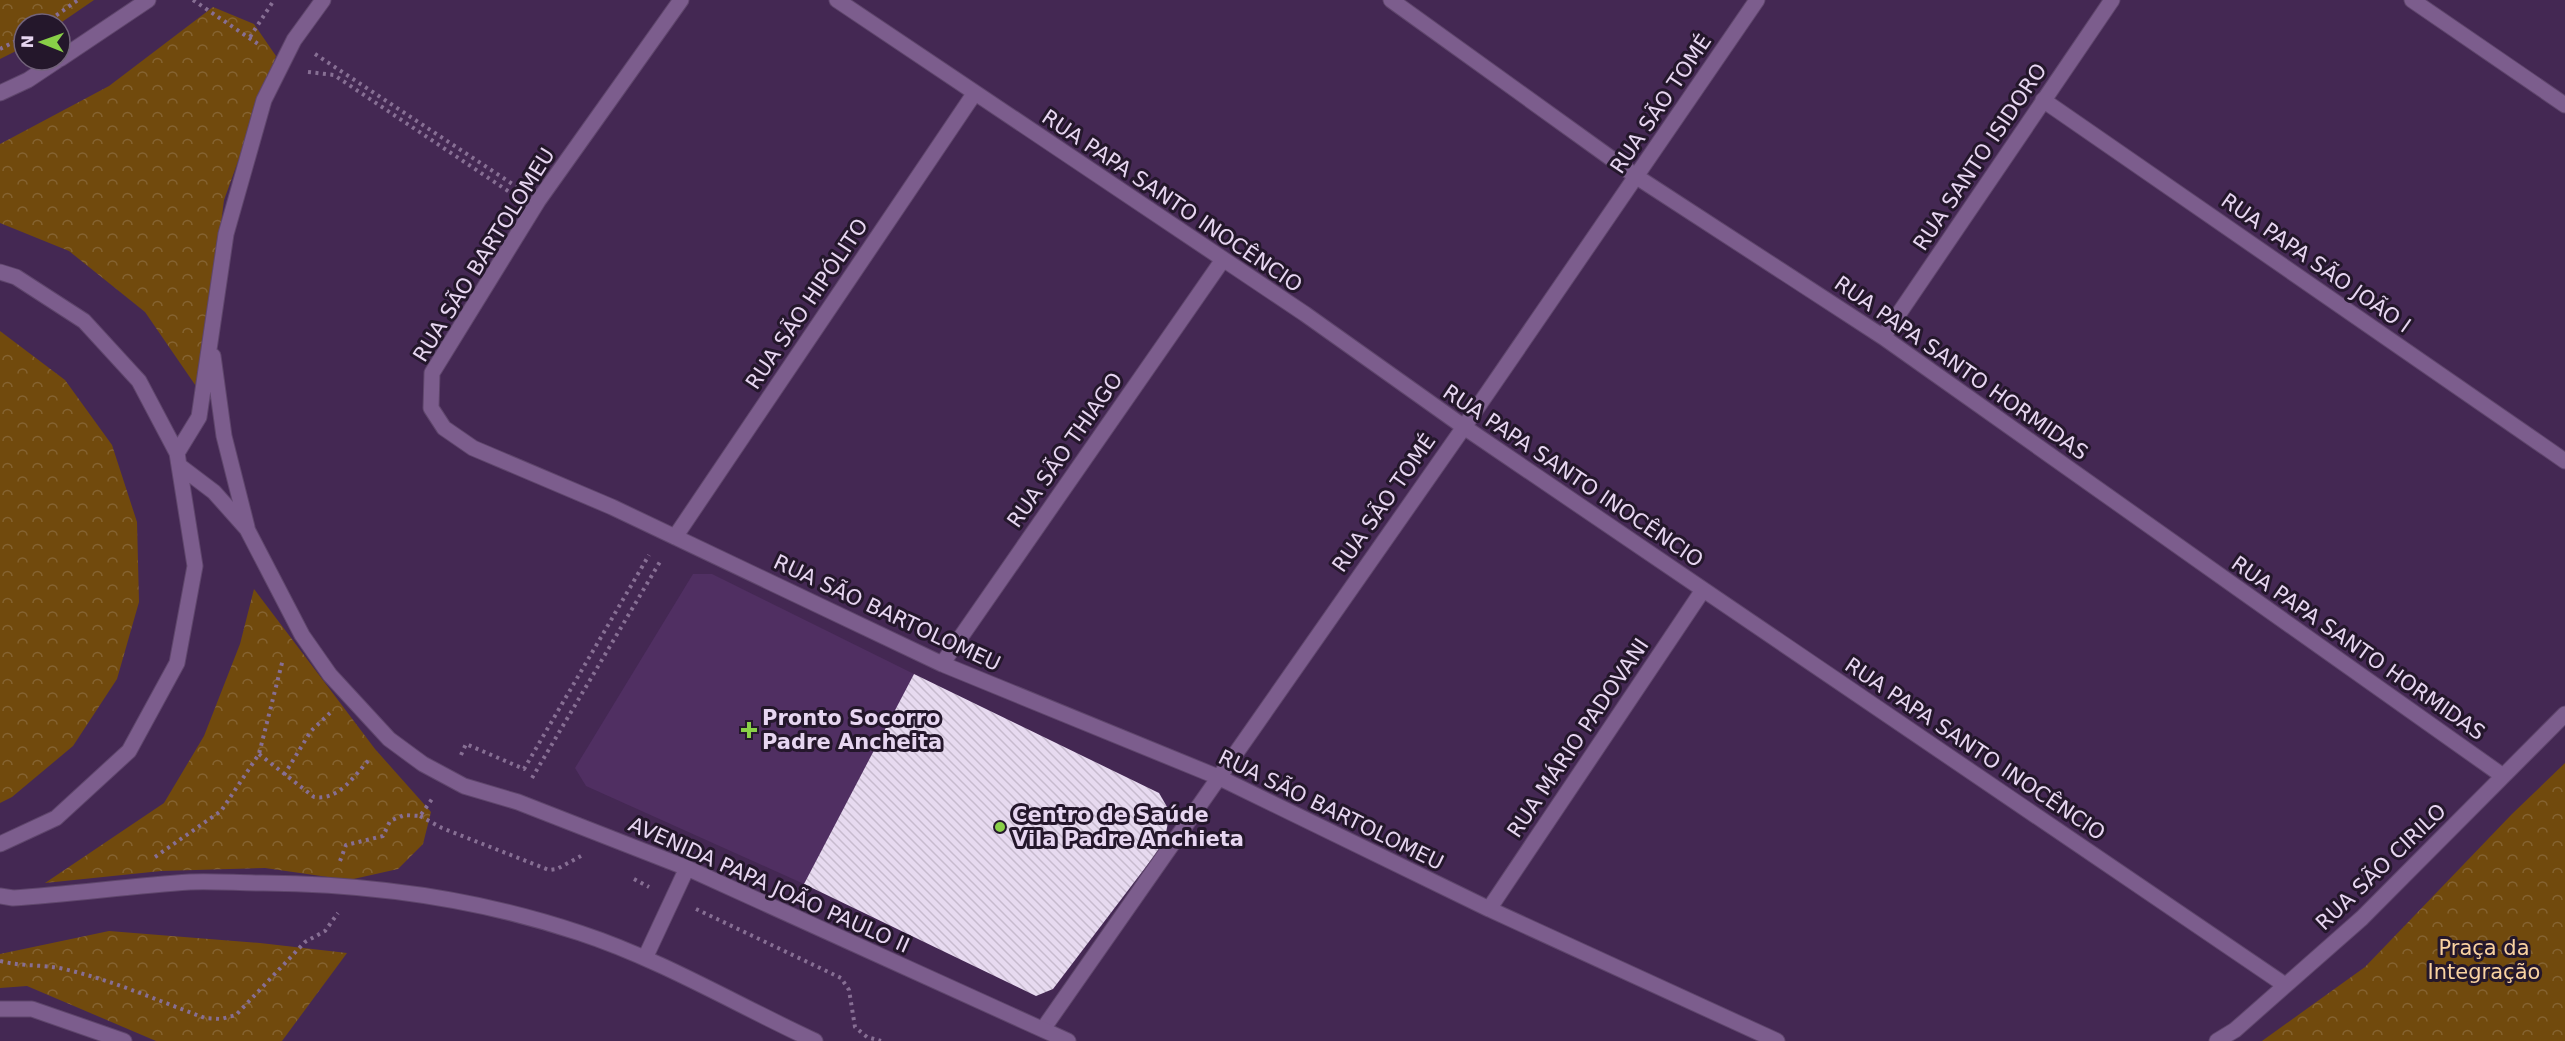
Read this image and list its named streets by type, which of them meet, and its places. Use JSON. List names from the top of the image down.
{
  "streets": {
    "street": [
      "RUA SÃO TOMÉ",
      "RUA SANTO ISIDORO",
      "RUA PAPA SANTO INOCÊNCIO",
      "RUA SÃO BARTOLOMEU",
      "RUA PAPA SÃO JOÃO I",
      "RUA SÃO HIPÓLITO",
      "RUA PAPA SANTO HORMIDAS",
      "RUA SÃO THIAGO",
      "RUA MÁRIO PADOVANI",
      "RUA SÃO CIRILO",
      "AVENIDA PAPA JOÃO PAULO II"
    ]
  },
  "crossings": [
    ["RUA SÃO TOMÉ", "RUA PAPA SANTO INOCÊNCIO"],
    ["RUA SÃO TOMÉ", "RUA SÃO BARTOLOMEU"],
    ["RUA SÃO TOMÉ", "RUA PAPA SANTO HORMIDAS"],
    ["RUA SÃO TOMÉ", "AVENIDA PAPA JOÃO PAULO II"],
    ["RUA SANTO ISIDORO", "RUA PAPA SÃO JOÃO I"],
    ["RUA SANTO ISIDORO", "RUA PAPA SANTO HORMIDAS"],
    ["RUA PAPA SANTO INOCÊNCIO", "RUA SÃO HIPÓLITO"],
    ["RUA PAPA SANTO INOCÊNCIO", "RUA SÃO THIAGO"],
    ["RUA PAPA SANTO INOCÊNCIO", "RUA MÁRIO PADOVANI"],
    ["RUA PAPA SANTO INOCÊNCIO", "RUA SÃO CIRILO"],
    ["RUA SÃO BARTOLOMEU", "RUA SÃO HIPÓLITO"],
    ["RUA SÃO BARTOLOMEU", "RUA SÃO THIAGO"],
    ["RUA SÃO BARTOLOMEU", "RUA MÁRIO PADOVANI"],
    ["RUA PAPA SANTO HORMIDAS", "RUA SÃO CIRILO"]
  ],
  "parks": ["Praça da Integração"],
  "places": {
    "health": ["Pronto Socorro Padre Ancheita"],
    "other": ["Centro de Saúde Vila Padre Anchieta"]
  },
  "north": "left"
}
